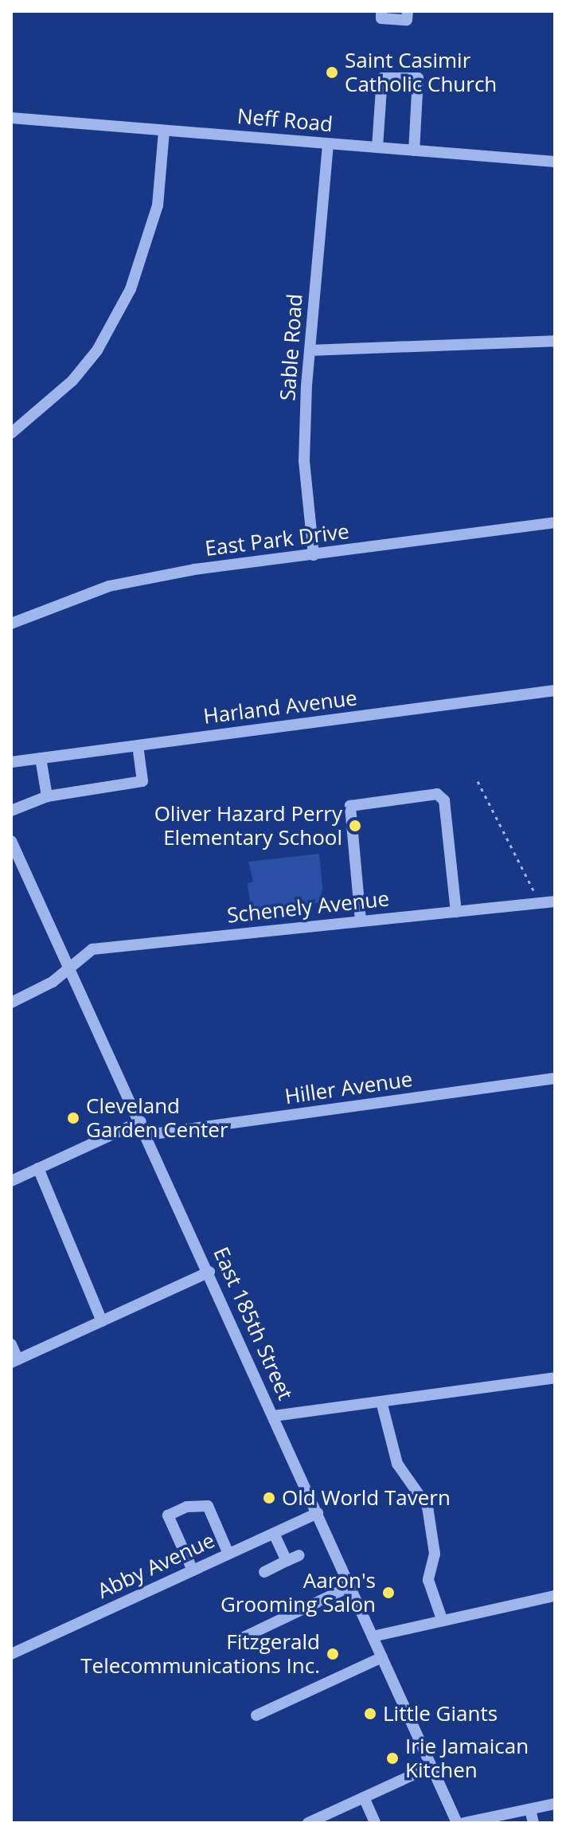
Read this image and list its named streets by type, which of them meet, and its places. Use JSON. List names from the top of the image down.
{
  "streets": {
    "street": [
      "Neff Road",
      "Sable Road",
      "East Park Drive",
      "Harland Avenue",
      "Schenely Avenue",
      "Hiller Avenue",
      "East 185th Street",
      "Abby Avenue"
    ]
  },
  "crossings": [
    ["Neff Road", "Sable Road"],
    ["Sable Road", "East Park Drive"],
    ["Schenely Avenue", "East 185th Street"],
    ["Hiller Avenue", "East 185th Street"],
    ["East 185th Street", "Abby Avenue"]
  ],
  "places": [
    "Saint Casimir Catholic Church",
    "Oliver Hazard Perry Elementary School",
    "Cleveland Garden Center",
    "Old World Tavern",
    "Aaron's Grooming Salon",
    "Fitzgerald Telecommunications Inc.",
    "Little Giants",
    "Irie Jamaican Kitchen"
  ]
}
